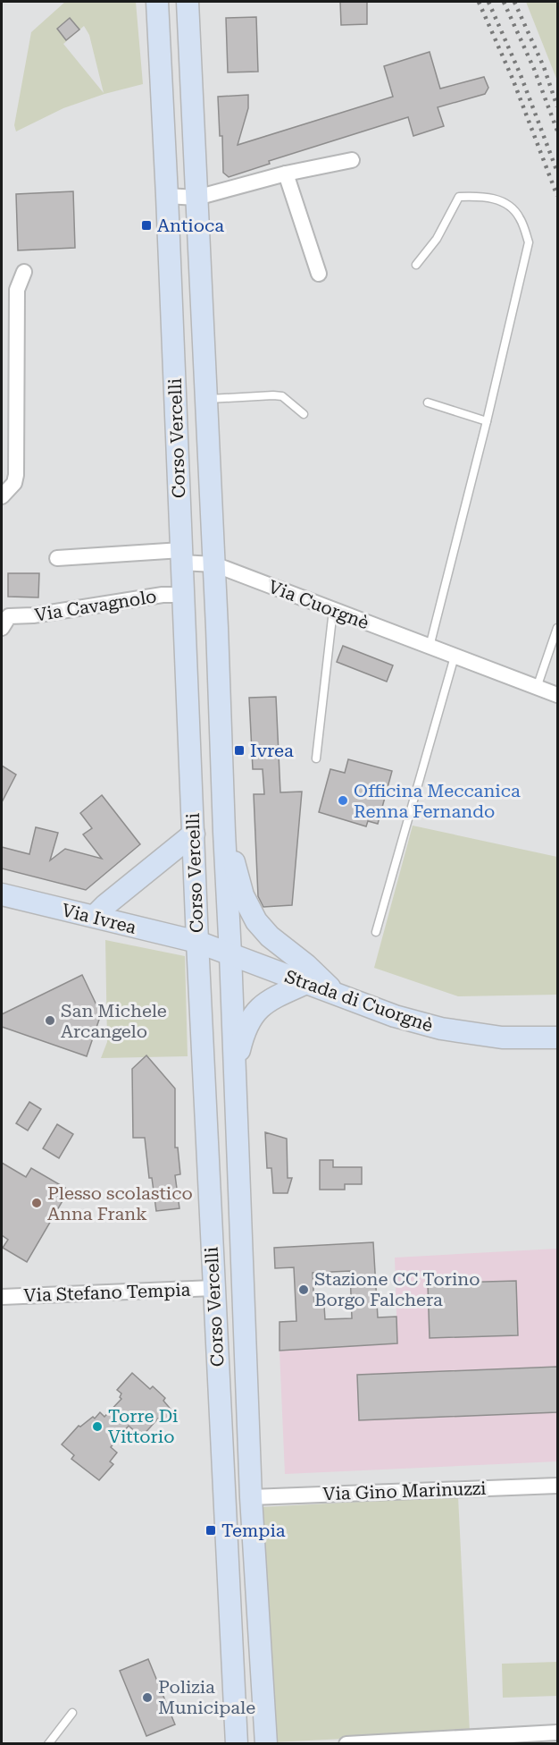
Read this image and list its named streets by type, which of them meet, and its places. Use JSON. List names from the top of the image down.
{
  "streets": {
    "main road": ["Corso Vercelli", "Via Ivrea", "Strada di Cuorgnè"],
    "street": [
      "Via Cuorgnè",
      "Via Cavagnolo",
      "Via Stefano Tempia",
      "Via Gino Marinuzzi"
    ]
  },
  "crossings": [
    ["Corso Vercelli", "Via Cuorgnè"],
    ["Corso Vercelli", "Via Cavagnolo"],
    ["Corso Vercelli", "Via Ivrea"],
    ["Corso Vercelli", "Strada di Cuorgnè"],
    ["Corso Vercelli", "Via Stefano Tempia"],
    ["Corso Vercelli", "Via Gino Marinuzzi"],
    ["Via Ivrea", "Strada di Cuorgnè"]
  ],
  "places": {
    "transit": ["Antioca", "Ivrea", "Tempia"],
    "other": [
      "Officina Meccanica Renna Fernando",
      "San Michele Arcangelo",
      "Plesso scolastico Anna Frank",
      "Stazione CC Torino Borgo Falchera",
      "Torre Di Vittorio",
      "Polizia Municipale"
    ]
  }
}
